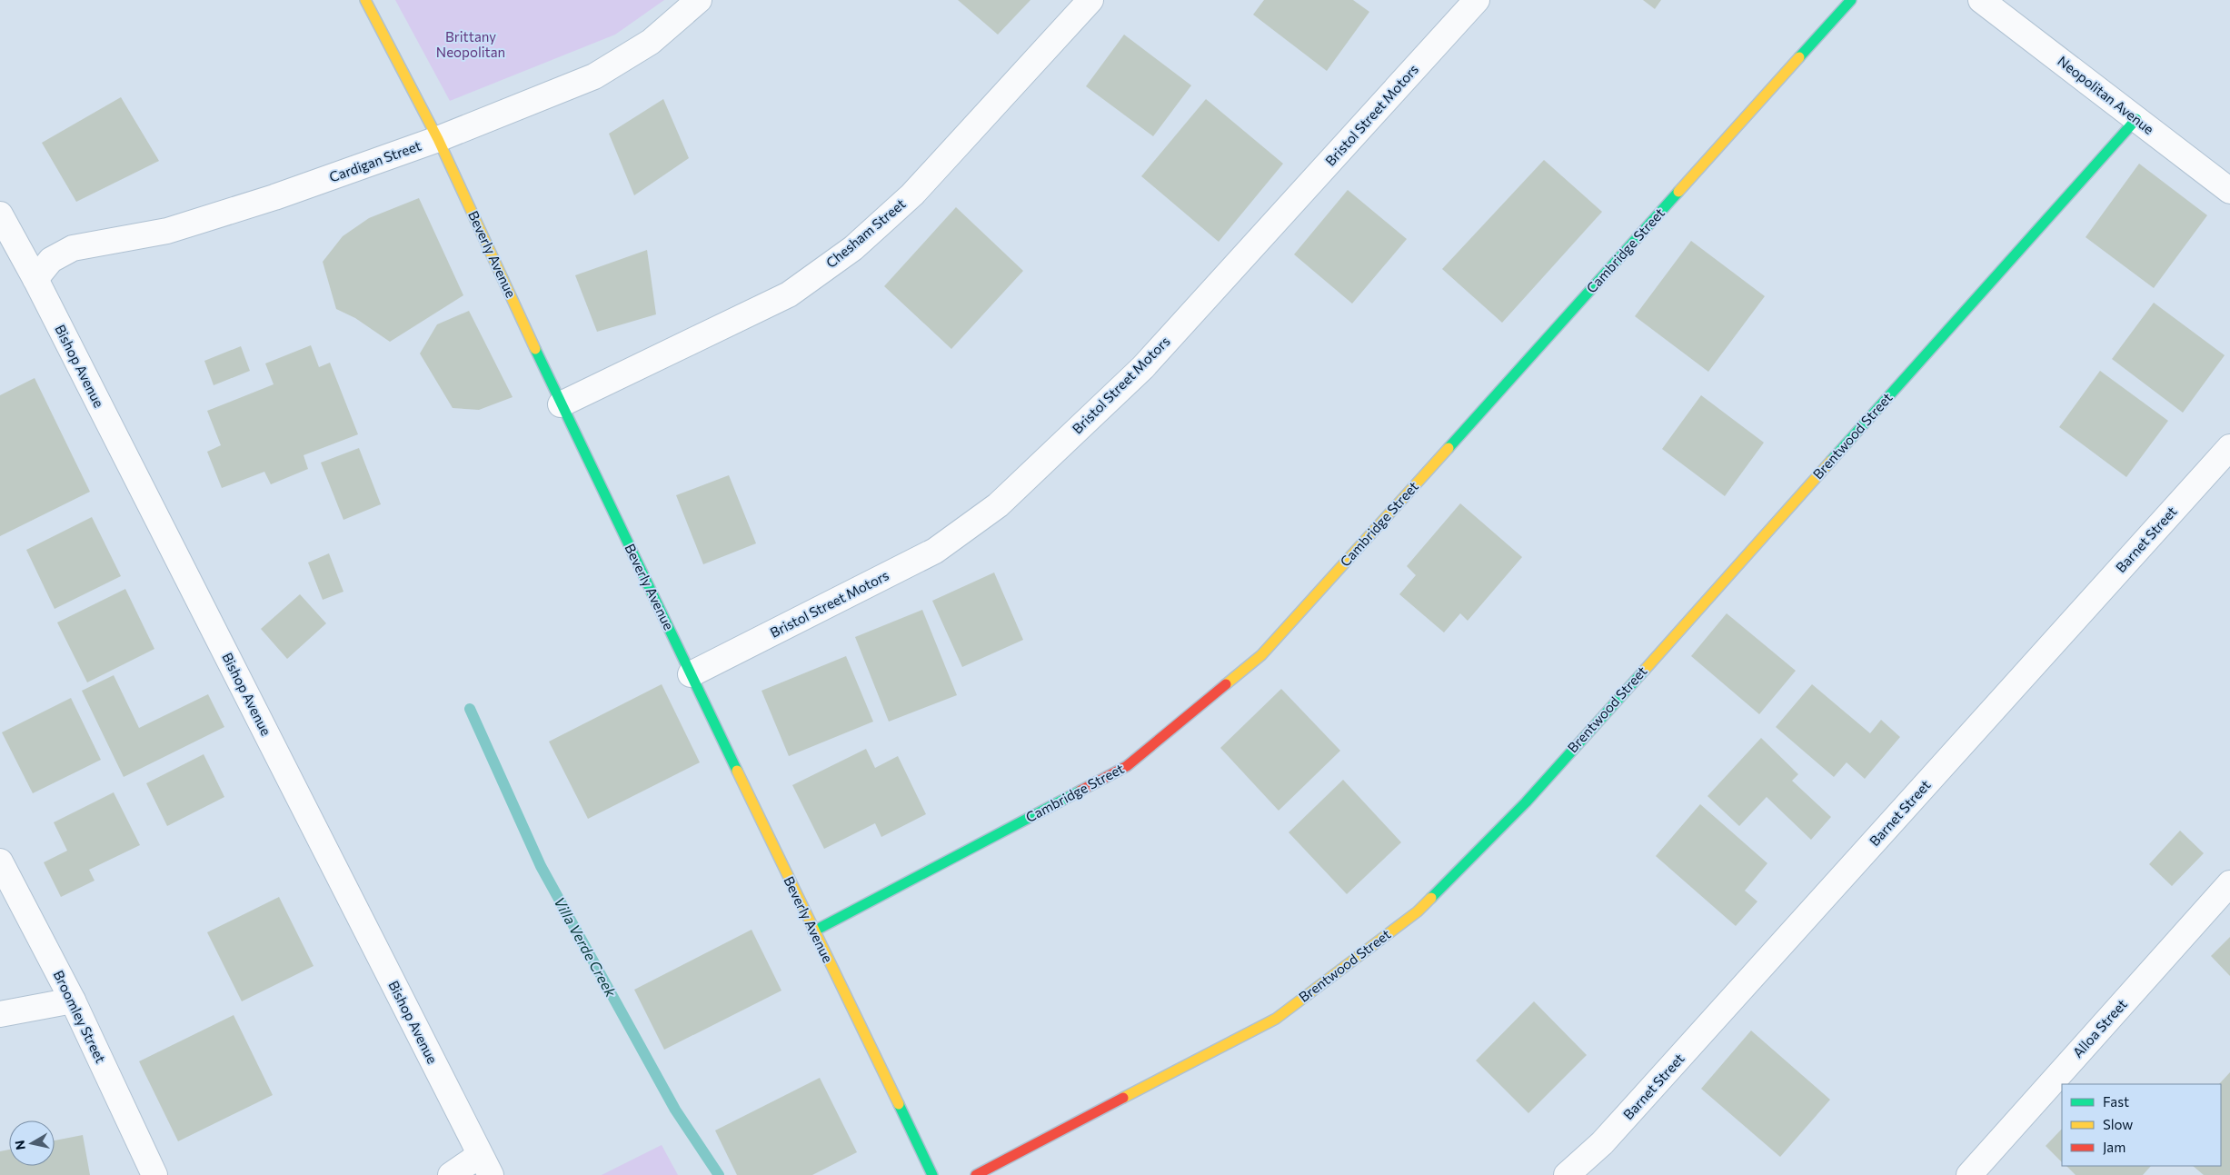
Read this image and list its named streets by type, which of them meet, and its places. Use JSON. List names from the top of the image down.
{
  "streets": {
    "street": [
      "Neopolitan Avenue",
      "Bristol Street Motors",
      "Cardigan Street",
      "Chesham Street",
      "Cambridge Street",
      "Beverly Avenue",
      "Bishop Avenue",
      "Brentwood Street",
      "Barnet Street",
      "Broomley Street",
      "Alloa Street"
    ]
  },
  "crossings": [
    ["Neopolitan Avenue", "Brentwood Street"],
    ["Bristol Street Motors", "Beverly Avenue"],
    ["Cardigan Street", "Beverly Avenue"],
    ["Cardigan Street", "Bishop Avenue"],
    ["Chesham Street", "Beverly Avenue"],
    ["Cambridge Street", "Beverly Avenue"]
  ],
  "water": ["Villa Verde Creek"],
  "parks": ["Brittany Neopolitan"],
  "legend": ["Fast", "Slow", "Jam"],
  "north": "left"
}
